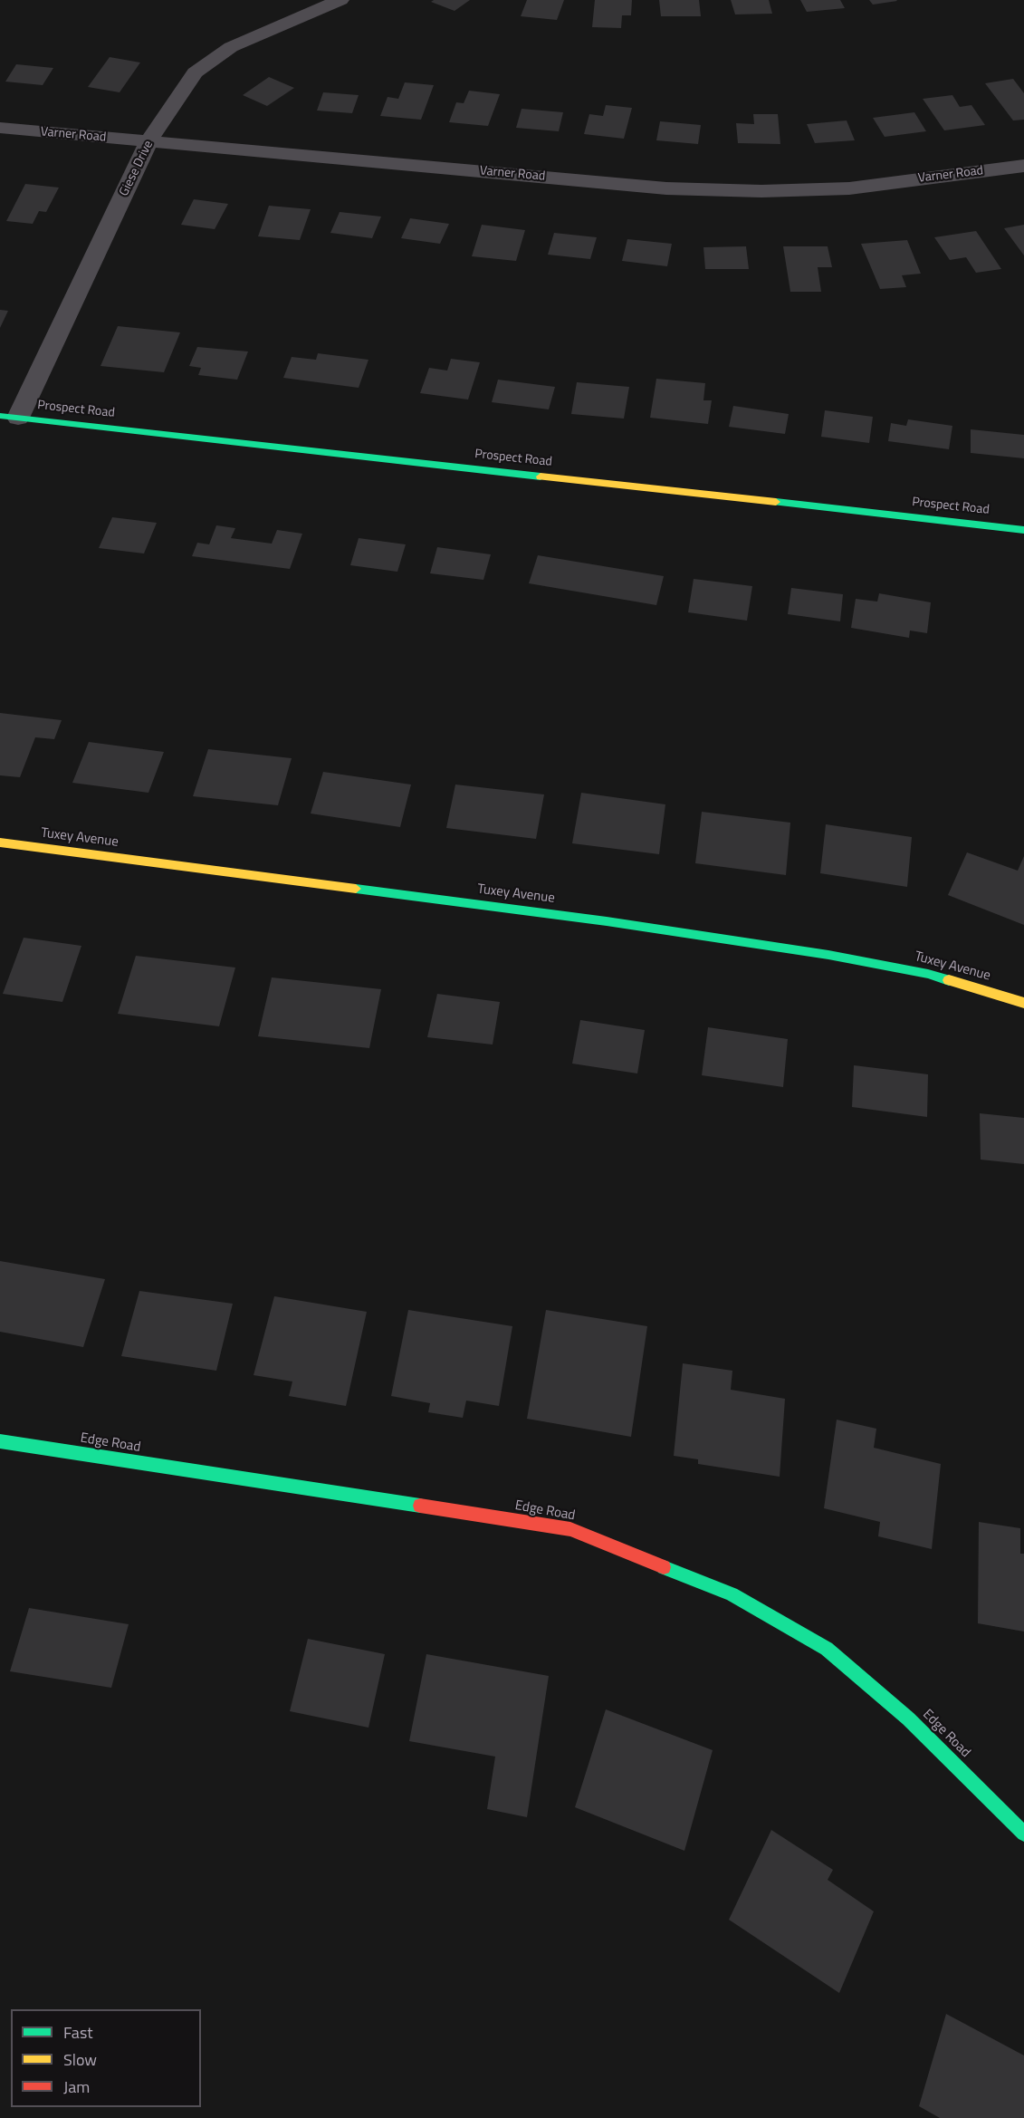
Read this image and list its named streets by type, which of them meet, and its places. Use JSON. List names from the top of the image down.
{
  "streets": {
    "street": [
      "Varner Road",
      "Giese Drive",
      "Prospect Road",
      "Tuxey Avenue",
      "Edge Road"
    ]
  },
  "crossings": [
    ["Varner Road", "Giese Drive"],
    ["Giese Drive", "Prospect Road"]
  ],
  "legend": ["Fast", "Slow", "Jam"]
}
